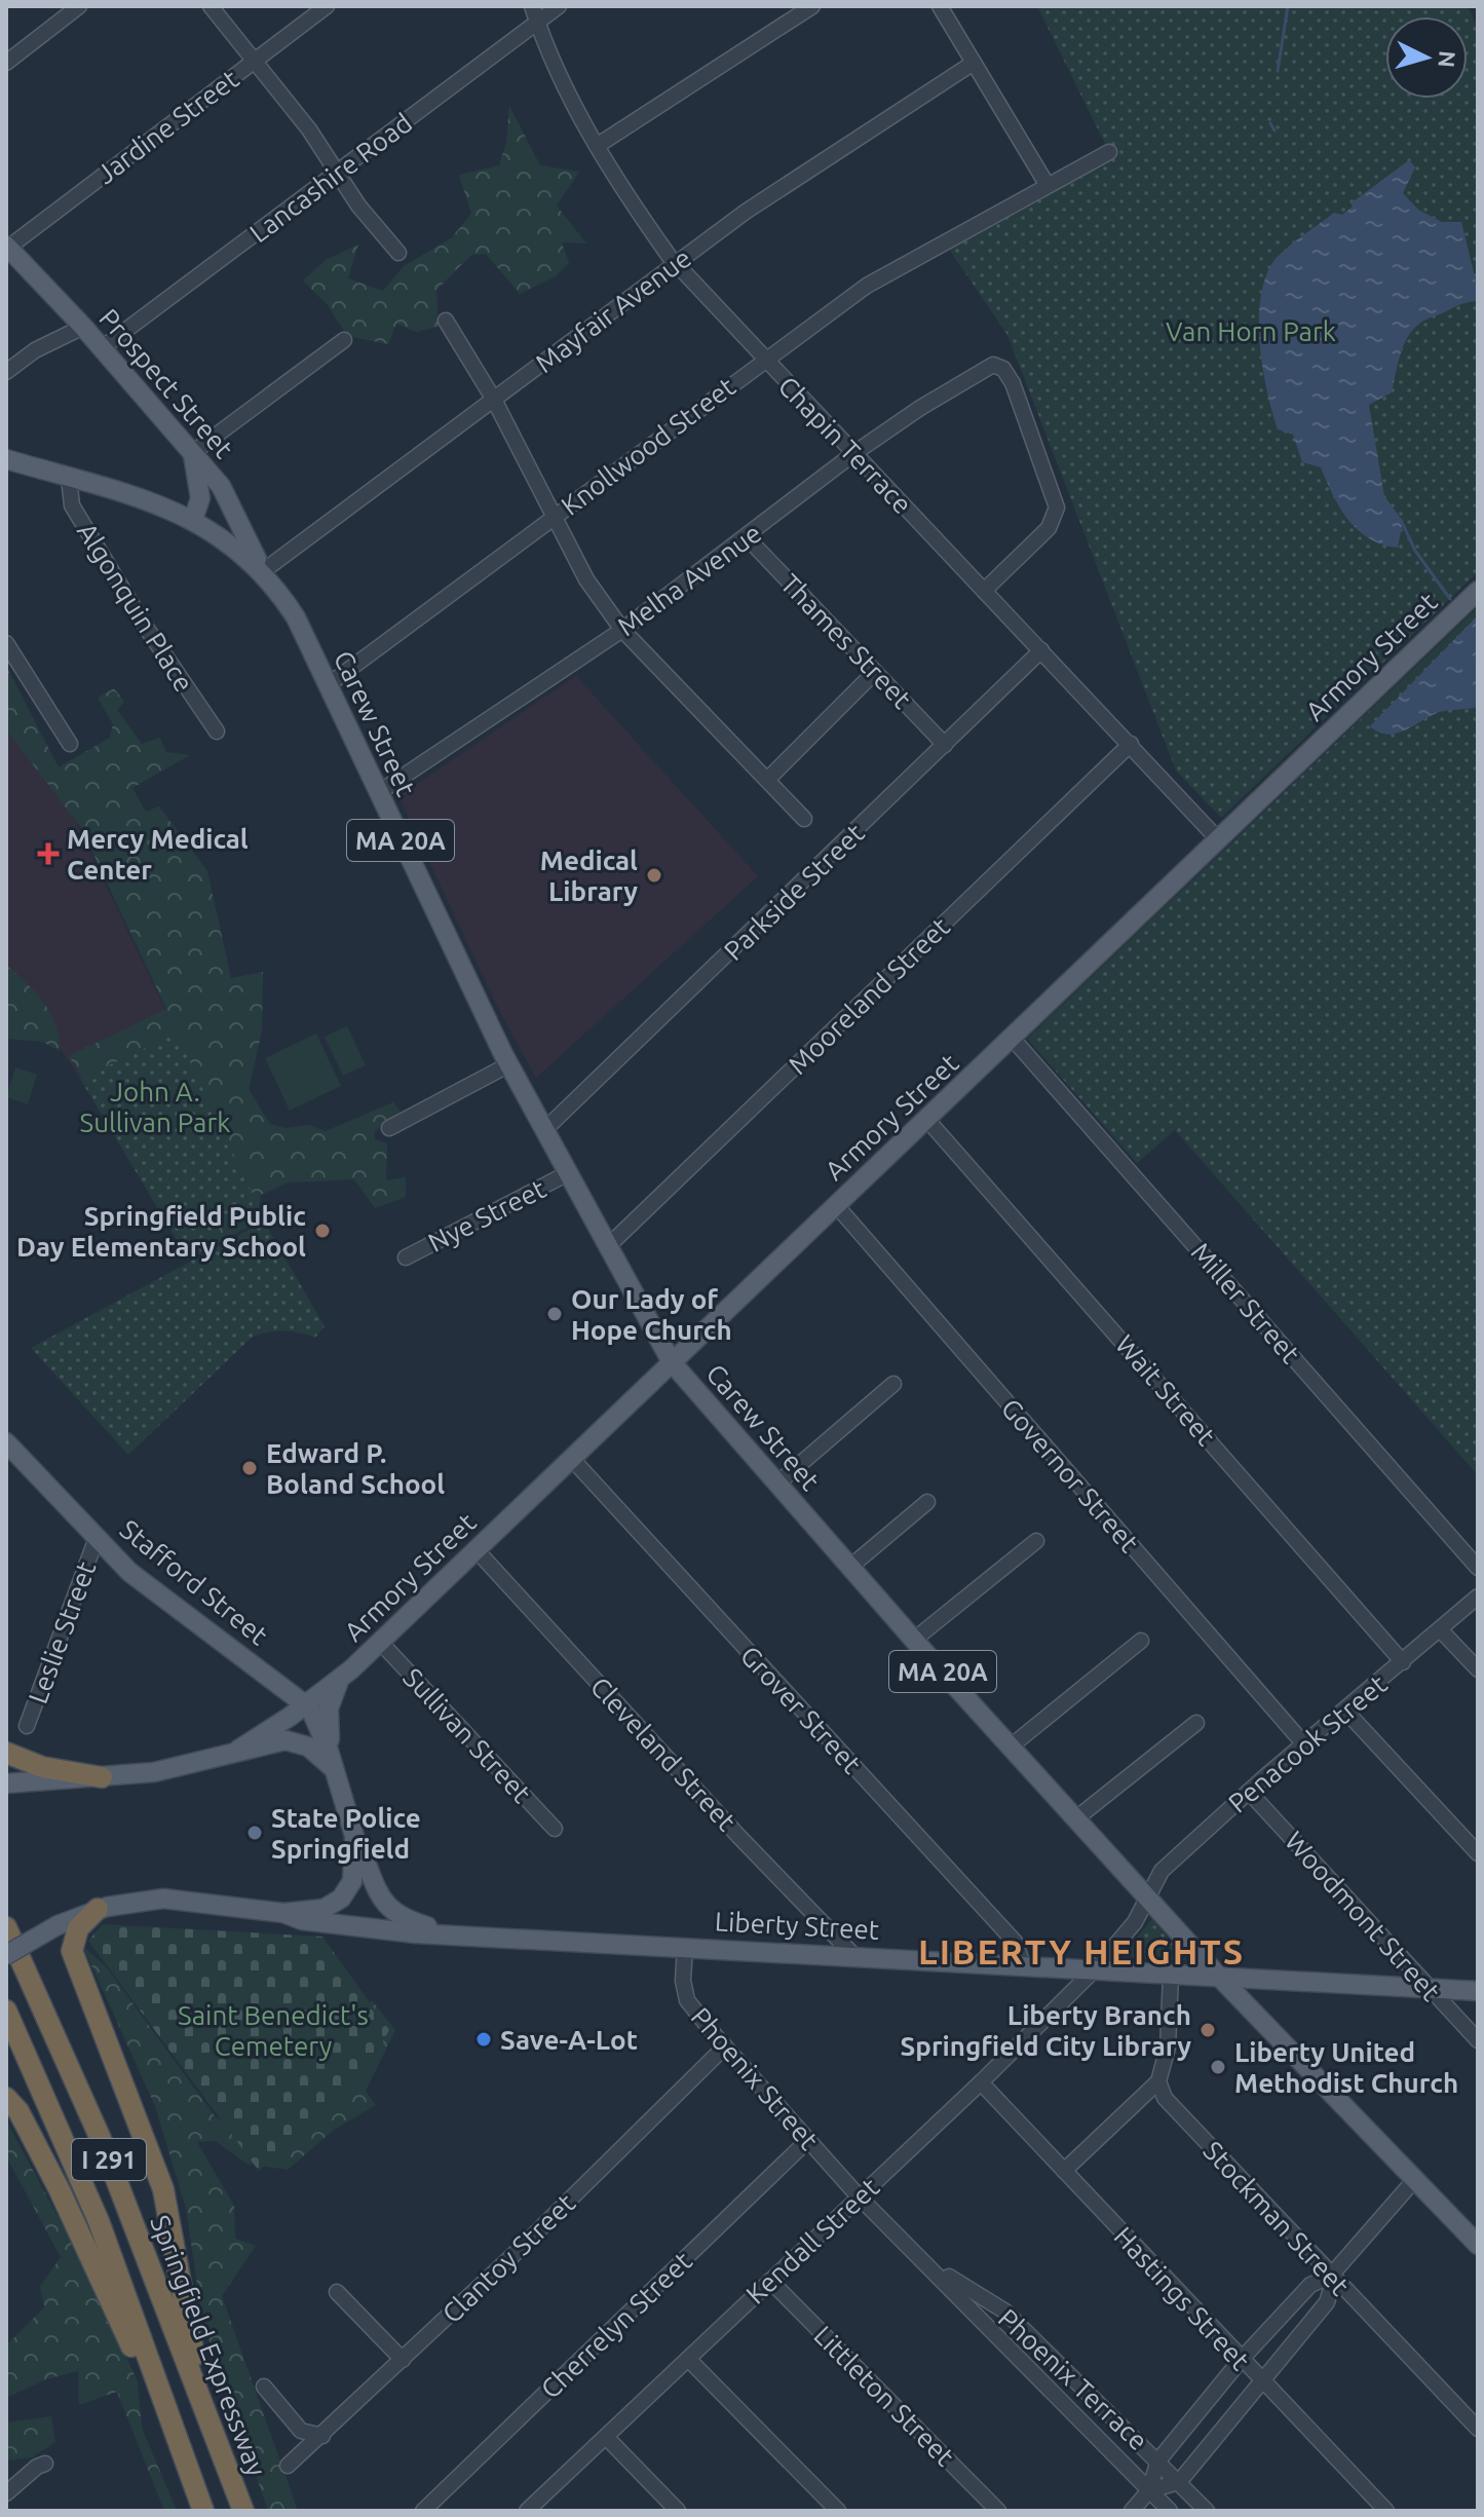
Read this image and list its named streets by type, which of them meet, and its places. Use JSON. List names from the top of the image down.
{
  "streets": {
    "highway": ["I 291", "Springfield Expressway"],
    "main road": [
      "Prospect Street",
      "Armory Street",
      "Carew Street",
      "MA 20A",
      "Stafford Street",
      "Liberty Street"
    ],
    "street": [
      "Jardine Street",
      "Lancashire Road",
      "Mayfair Avenue",
      "Chapin Terrace",
      "Knollwood Street",
      "Melha Avenue",
      "Algonquin Place",
      "Thames Street",
      "Parkside Street",
      "Mooreland Street",
      "Nye Street",
      "Miller Street",
      "Wait Street",
      "Governor Street",
      "Leslie Street",
      "Grover Street",
      "Sullivan Street",
      "Penacook Street",
      "Cleveland Street",
      "Woodmont Street",
      "Phoenix Street",
      "Stockman Street",
      "Kendall Street",
      "Clantoy Street",
      "Hastings Street",
      "Cherrelyn Street",
      "Phoenix Terrace",
      "Littleton Street"
    ]
  },
  "crossings": [
    ["Jardine Street", "Prospect Street"],
    ["Lancashire Road", "Prospect Street"],
    ["Lancashire Road", "Chapin Terrace"],
    ["Mayfair Avenue", "Prospect Street"],
    ["Mayfair Avenue", "Chapin Terrace"],
    ["Mayfair Avenue", "Carew Street"],
    ["Prospect Street", "Carew Street"],
    ["Chapin Terrace", "Knollwood Street"],
    ["Chapin Terrace", "Melha Avenue"],
    ["Chapin Terrace", "Armory Street"],
    ["Chapin Terrace", "Parkside Street"],
    ["Chapin Terrace", "Mooreland Street"],
    ["Knollwood Street", "Carew Street"],
    ["Melha Avenue", "Thames Street"],
    ["Melha Avenue", "Carew Street"],
    ["Algonquin Place", "Carew Street"],
    ["Thames Street", "Parkside Street"],
    ["Armory Street", "Carew Street"],
    ["Armory Street", "Miller Street"],
    ["Armory Street", "Wait Street"],
    ["Armory Street", "Governor Street"],
    ["Armory Street", "Stafford Street"],
    ["Armory Street", "Grover Street"],
    ["Armory Street", "Sullivan Street"],
    ["Armory Street", "Cleveland Street"],
    ["Carew Street", "Parkside Street"],
    ["Carew Street", "Mooreland Street"],
    ["Carew Street", "Nye Street"],
    ["Carew Street", "Penacook Street"],
    ["Carew Street", "Liberty Street"],
    ["Wait Street", "Penacook Street"],
    ["Governor Street", "Penacook Street"],
    ["Stafford Street", "Leslie Street"],
    ["Grover Street", "Liberty Street"],
    ["Penacook Street", "Woodmont Street"],
    ["Penacook Street", "Liberty Street"],
    ["Penacook Street", "Kendall Street"],
    ["Cleveland Street", "Liberty Street"],
    ["Woodmont Street", "Liberty Street"],
    ["Liberty Street", "Phoenix Street"],
    ["Liberty Street", "Kendall Street"],
    ["Phoenix Street", "Kendall Street"],
    ["Phoenix Street", "Clantoy Street"],
    ["Phoenix Street", "Cherrelyn Street"],
    ["Phoenix Street", "Phoenix Terrace"],
    ["Kendall Street", "Hastings Street"],
    ["Kendall Street", "Phoenix Terrace"],
    ["Kendall Street", "Littleton Street"]
  ],
  "districts": ["LIBERTY HEIGHTS"],
  "parks": ["Van Horn Park", "John A. Sullivan Park", "Saint Benedict's Cemetery"],
  "places": {
    "health": ["Mercy Medical Center"],
    "other": [
      "Medical Library",
      "Springfield Public Day Elementary School",
      "Our Lady of Hope Church",
      "Edward P. Boland School",
      "State Police Springfield",
      "Liberty Branch Springfield City Library",
      "Save-A-Lot",
      "Liberty United Methodist Church"
    ]
  },
  "north": "right"
}
